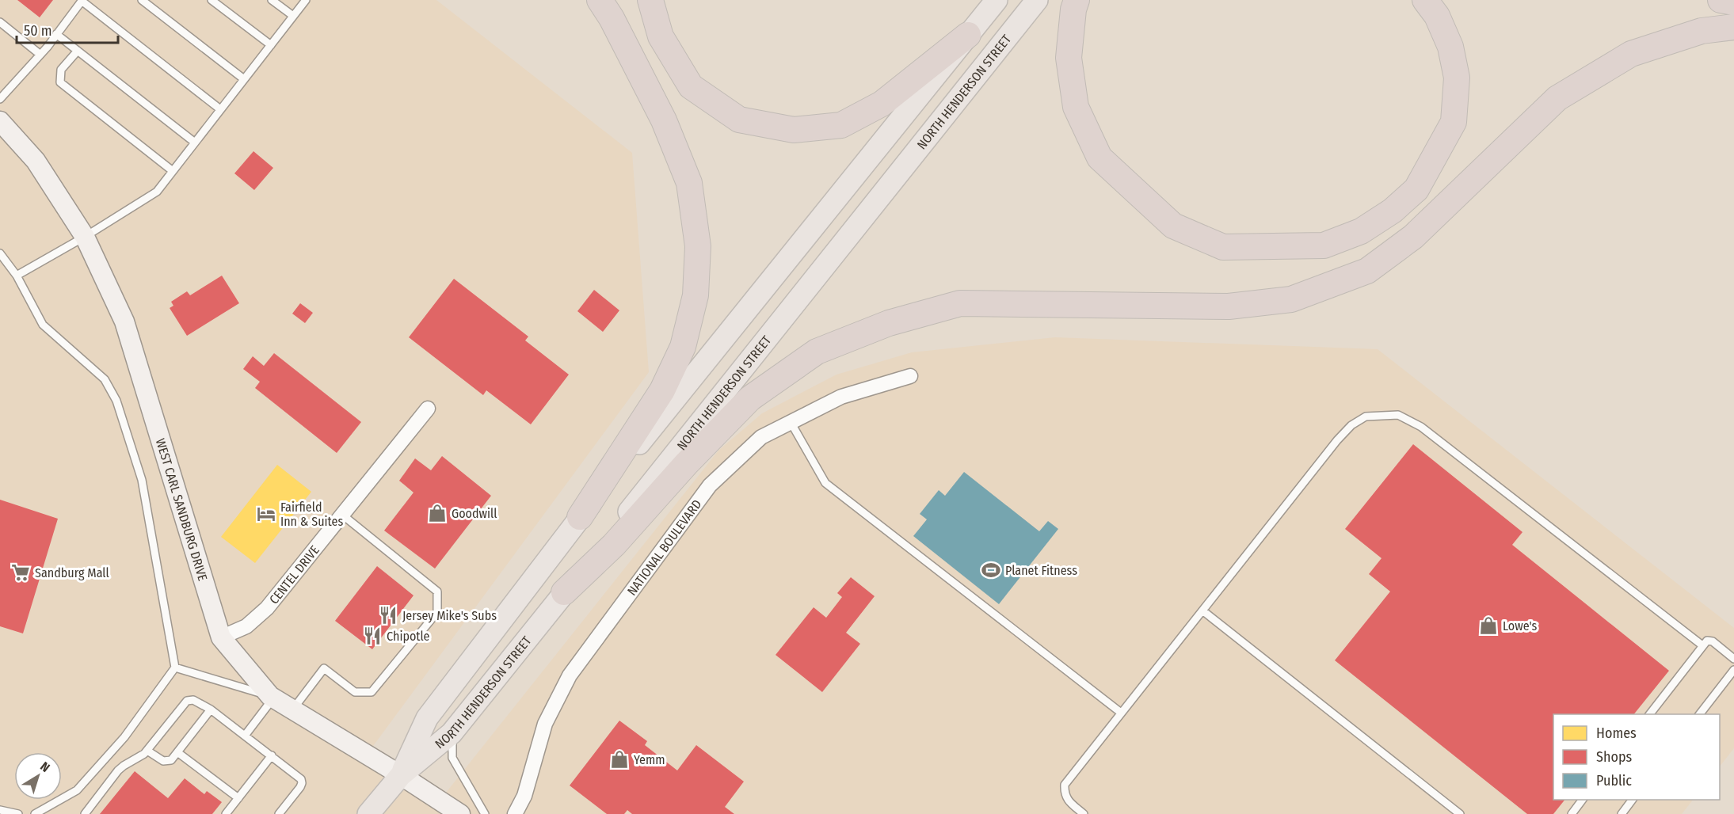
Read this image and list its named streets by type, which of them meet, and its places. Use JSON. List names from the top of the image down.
{
  "streets": {
    "main road": ["NORTH HENDERSON STREET"],
    "street": ["WEST CARL SANDBURG DRIVE", "NATIONAL BOULEVARD", "CENTEL DRIVE"]
  },
  "crossings": [
    ["NORTH HENDERSON STREET", "WEST CARL SANDBURG DRIVE"],
    ["WEST CARL SANDBURG DRIVE", "CENTEL DRIVE"]
  ],
  "places": {
    "shop": ["Goodwill", "Lowe's", "Yemm"],
    "hotel": ["Fairfield Inn & Suites"],
    "sports": ["Planet Fitness"],
    "supermarket": ["Sandburg Mall"],
    "restaurant": ["Jersey Mike's Subs", "Chipotle"]
  },
  "legend": ["Homes", "Shops", "Public"],
  "scale_bar": "50 m",
  "north": "top right"
}
